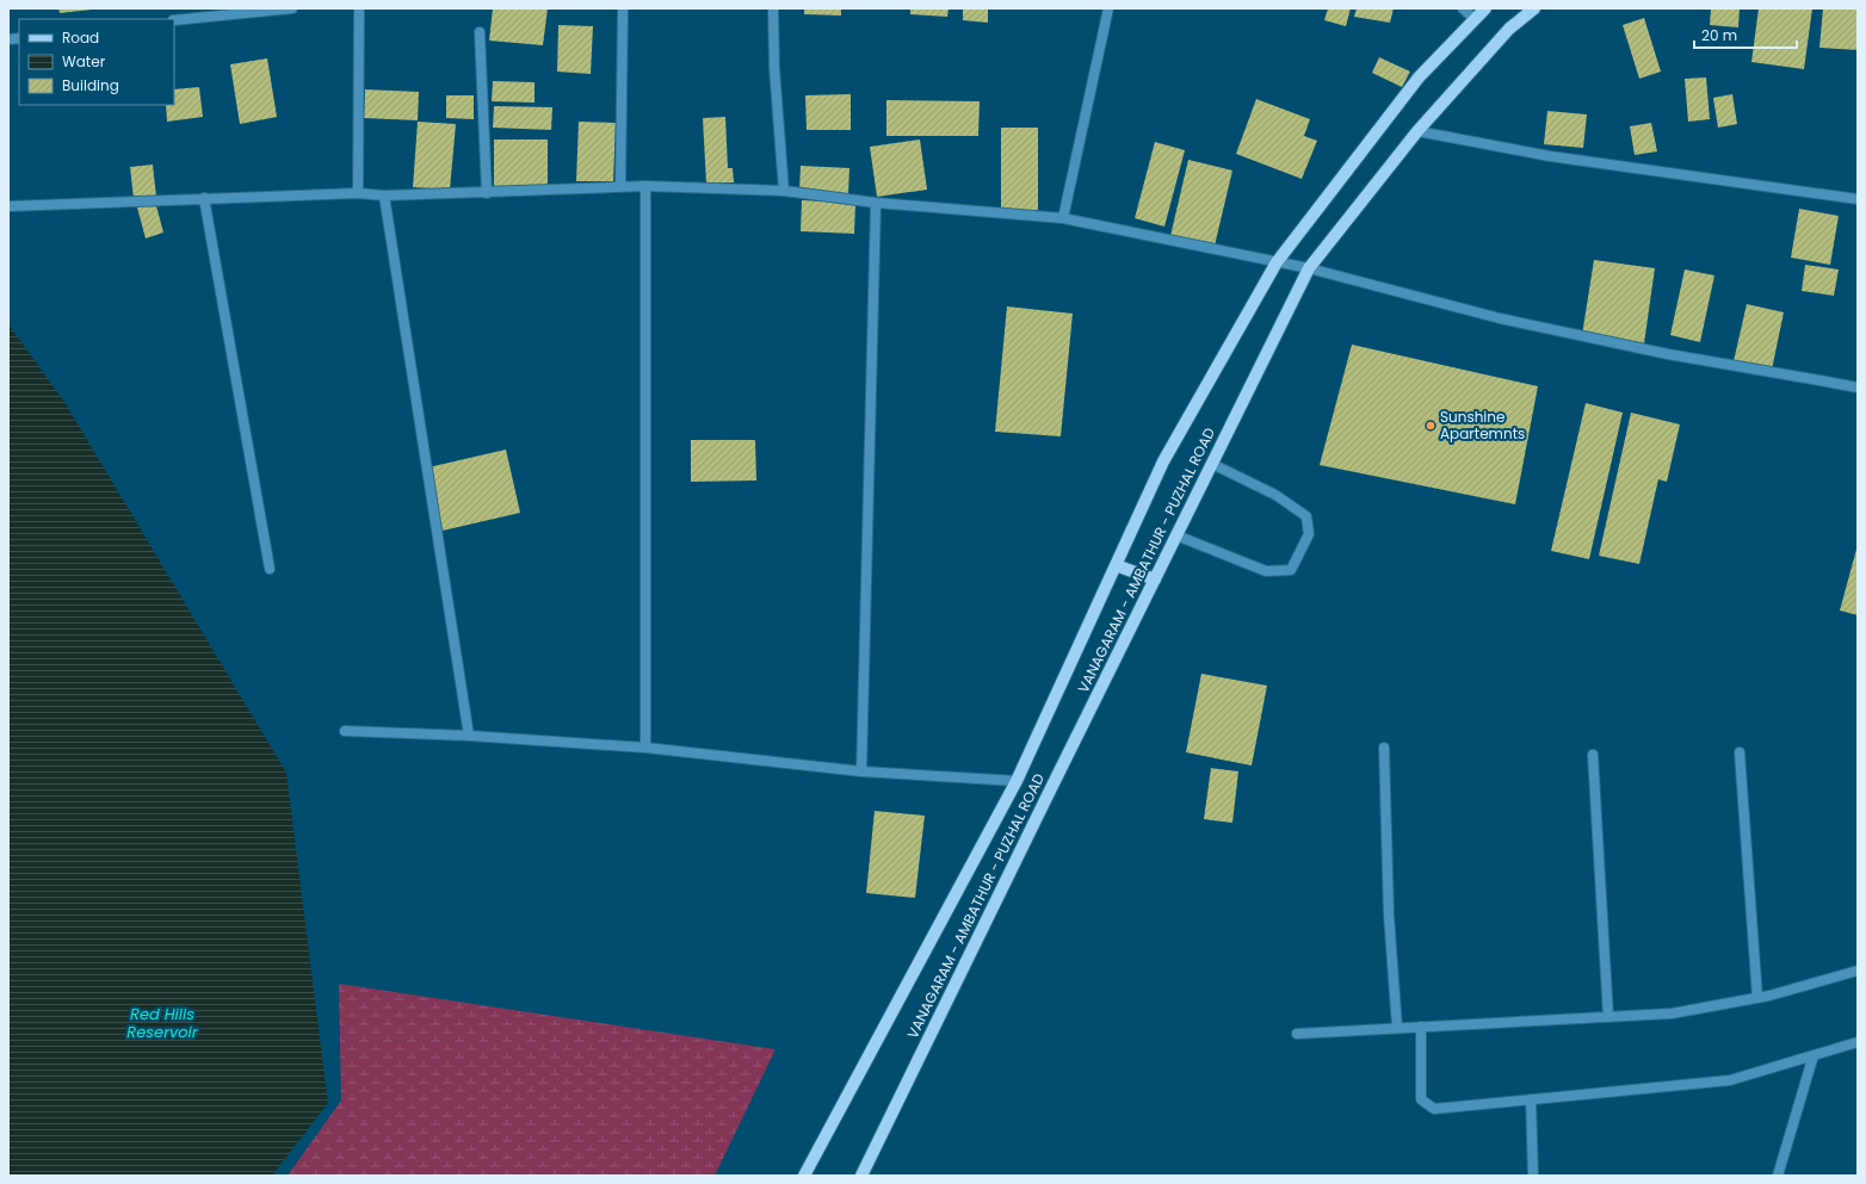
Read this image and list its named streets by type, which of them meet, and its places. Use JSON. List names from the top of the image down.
{
  "streets": {
    "main road": ["VANAGARAM - AMBATHUR - PUZHAL ROAD"]
  },
  "water": ["Red Hills Reservoir"],
  "places": ["Sunshine Apartemnts"],
  "legend": ["Road", "Water", "Building"],
  "scale_bar": "20 m"
}
